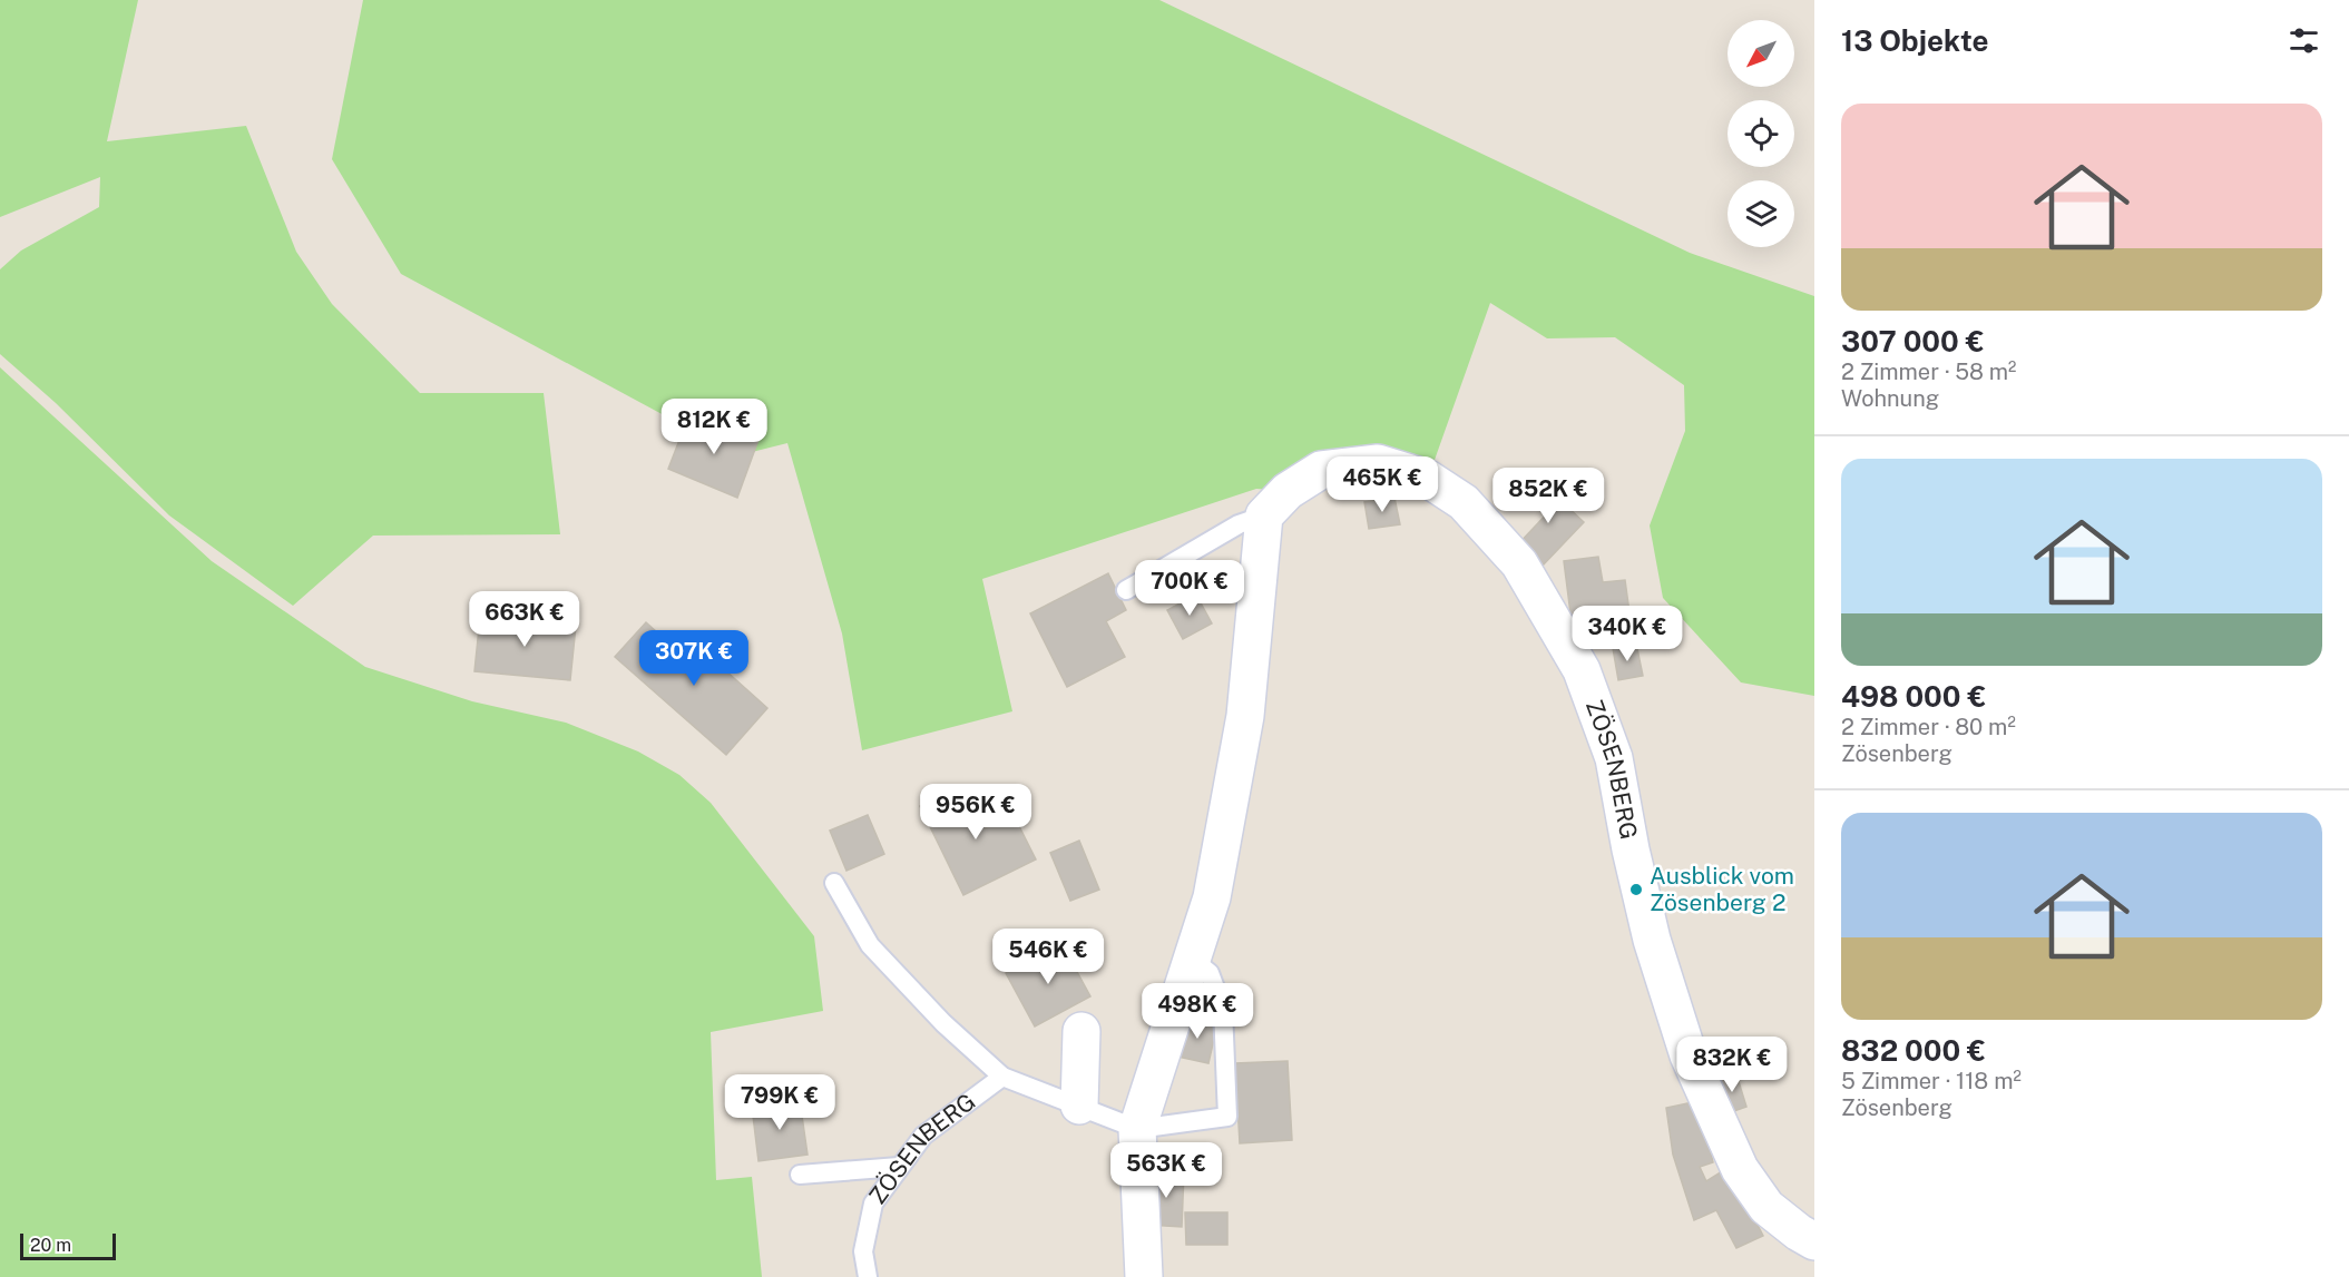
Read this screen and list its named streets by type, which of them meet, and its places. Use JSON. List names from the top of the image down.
{
  "streets": {
    "street": ["ZÖSENBERG"]
  },
  "places": ["Ausblick vom Zösenberg 2"],
  "scale_bar": "20 m",
  "north": "bottom left",
  "page": {
    "heading": "13 Objekte",
    "list": [
      {
        "name": "307 000 €",
        "note": "2 Zimmer · 58 m² · Wohnung"
      },
      {
        "name": "498 000 €",
        "note": "2 Zimmer · 80 m² · Zösenberg"
      },
      {
        "name": "832 000 €",
        "note": "5 Zimmer · 118 m² · Zösenberg"
      }
    ],
    "price": [
      "812K €",
      "465K €",
      "852K €",
      "700K €",
      "663K €",
      "340K €",
      "307K €",
      "956K €",
      "546K €",
      "498K €",
      "832K €",
      "799K €",
      "563K €"
    ],
    "scale": "20 m"
  }
}
